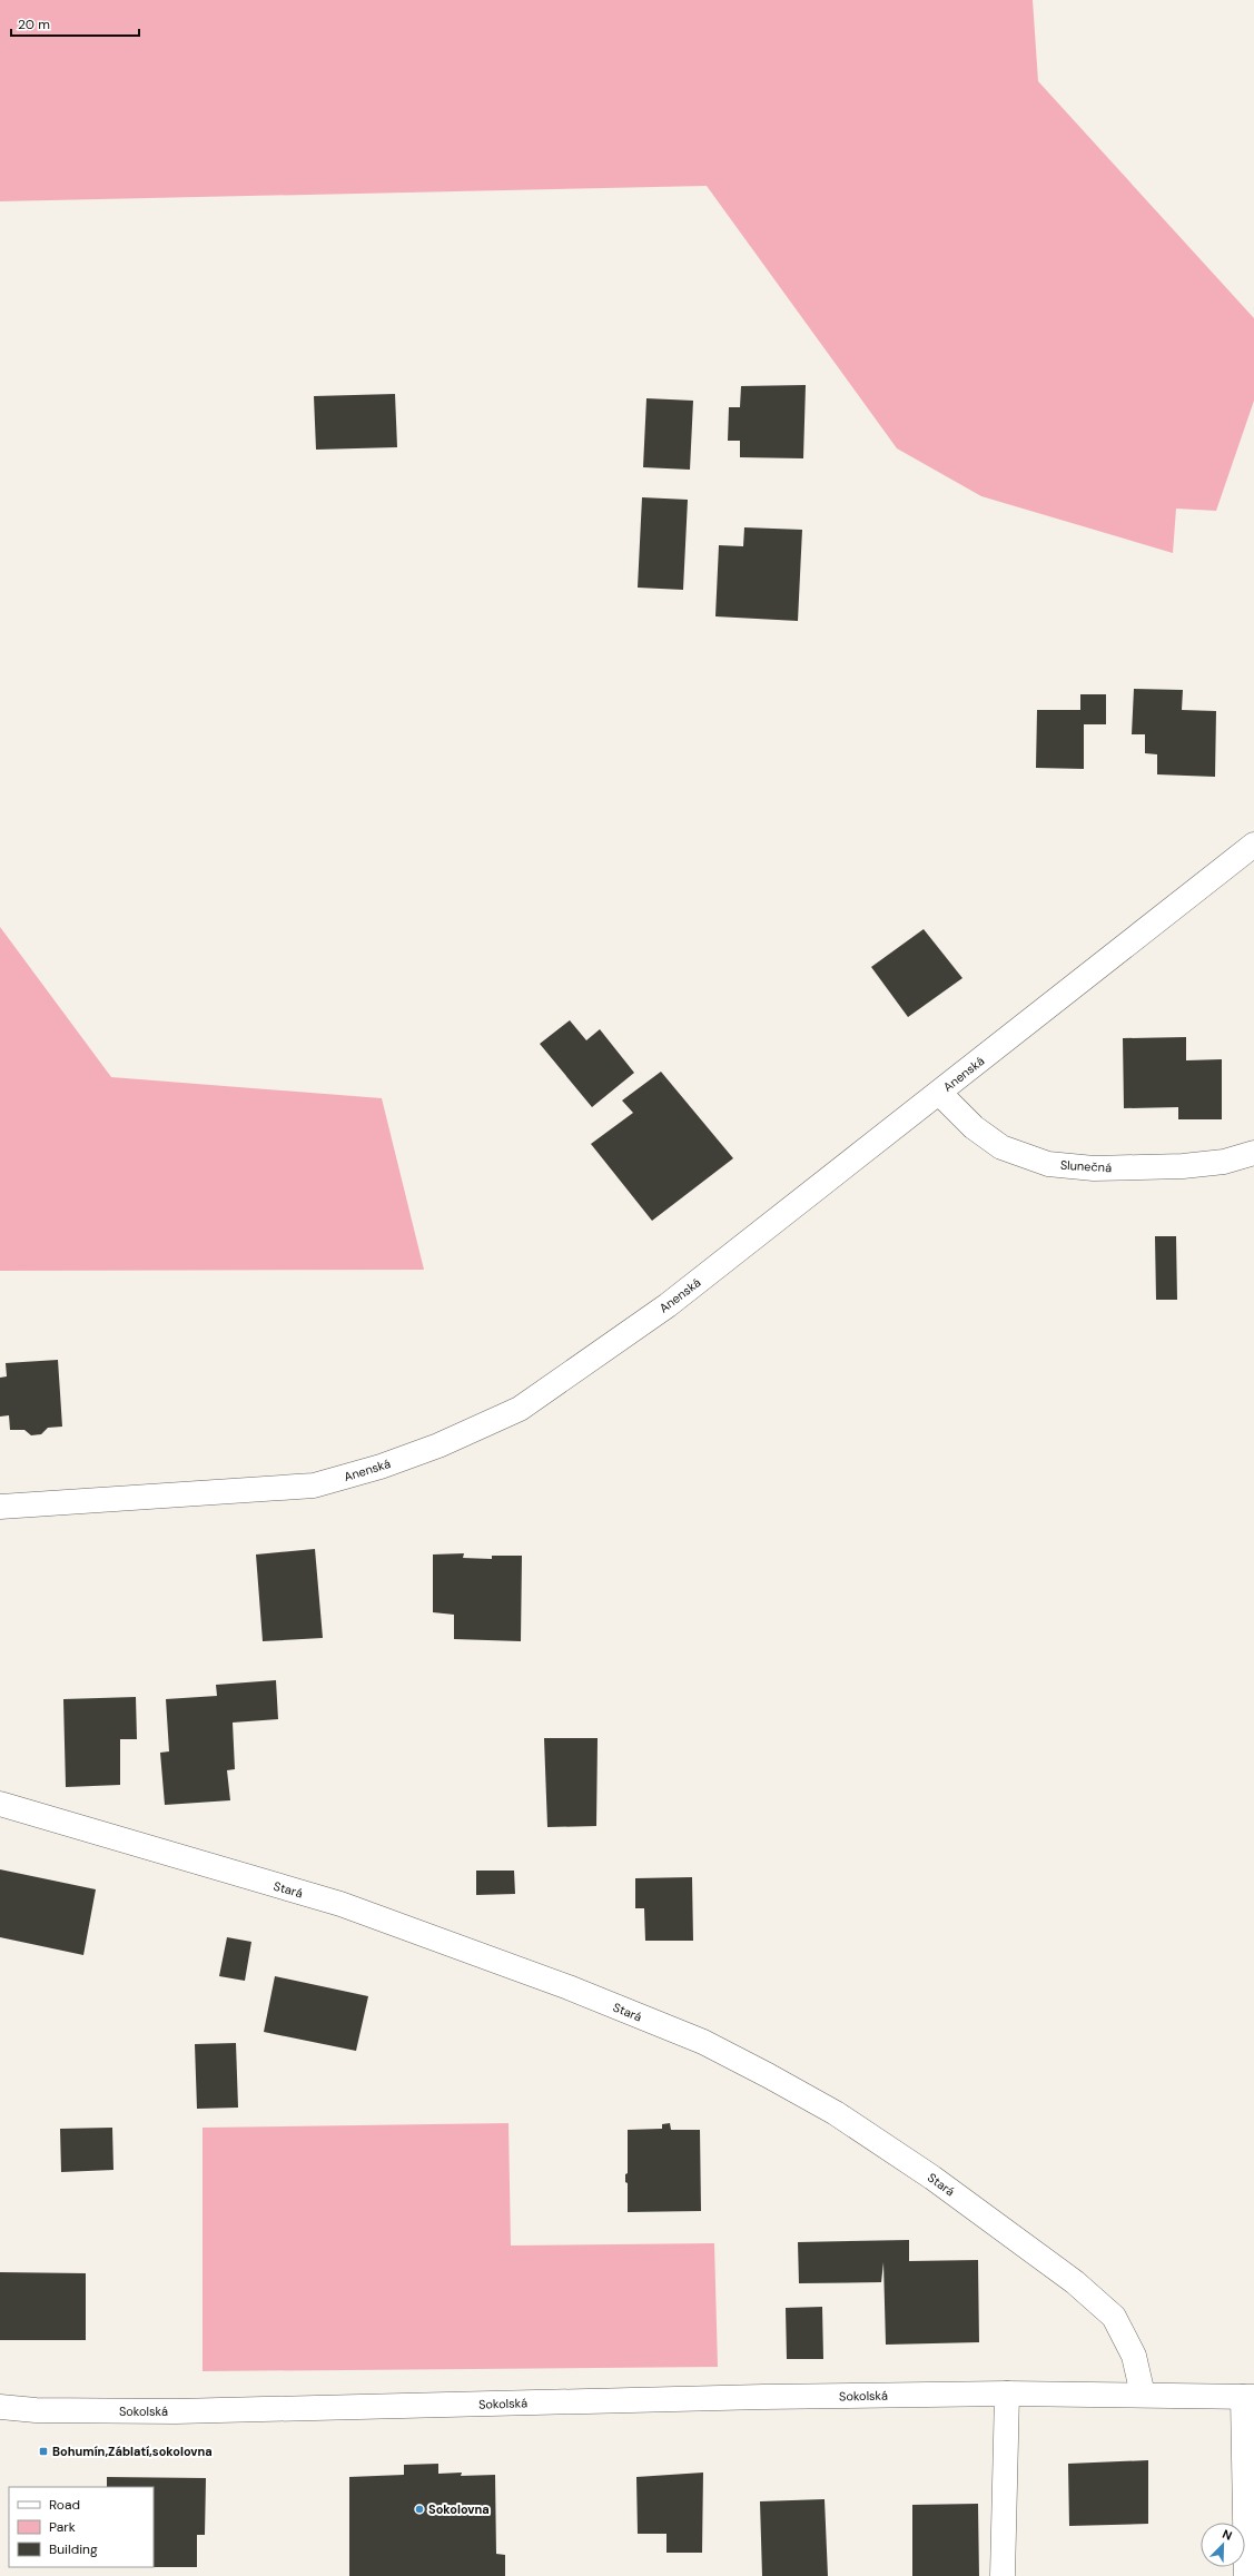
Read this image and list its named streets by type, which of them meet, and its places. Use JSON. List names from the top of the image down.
{
  "streets": {
    "street": [
      "Anenská",
      "Slunečná",
      "Stará",
      "Sokolská"
    ]
  },
  "crossings": [
    ["Anenská", "Slunečná"],
    ["Stará", "Sokolská"]
  ],
  "places": {
    "transit": ["Bohumín,Záblatí,sokolovna"],
    "other": ["Sokolovna"]
  },
  "legend": ["Road", "Park", "Building"],
  "scale_bar": "20 m",
  "north": "top right"
}
